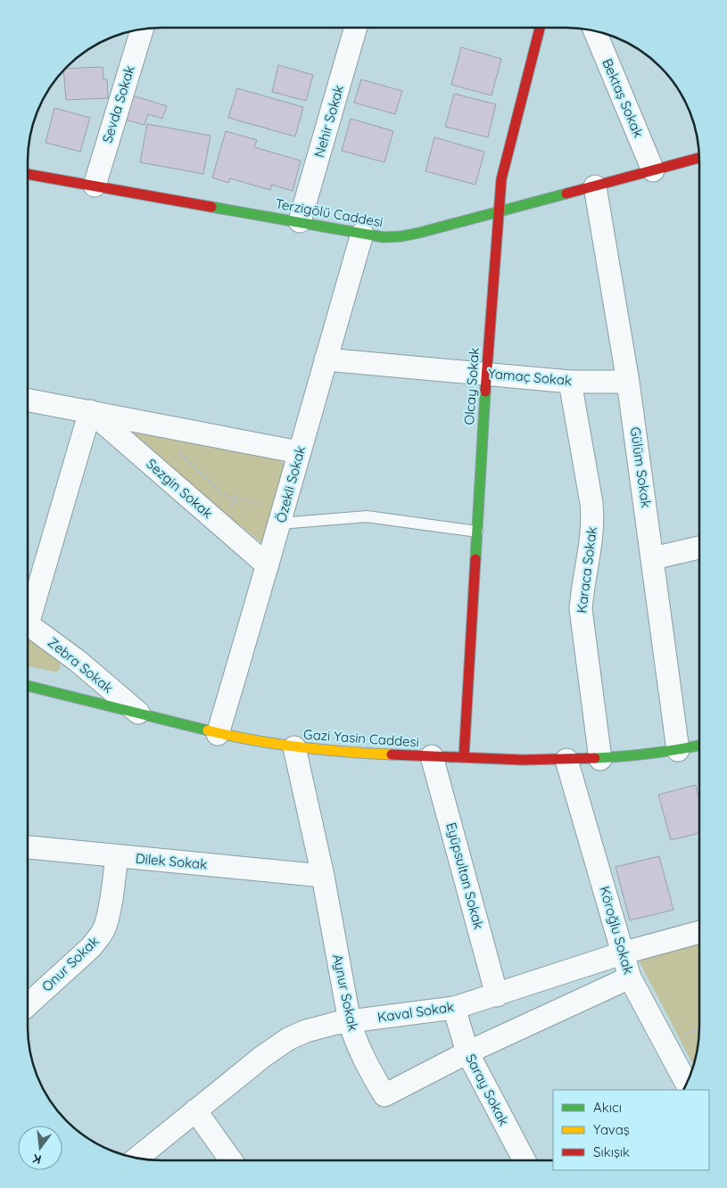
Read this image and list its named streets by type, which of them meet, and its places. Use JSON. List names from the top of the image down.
{
  "streets": {
    "street": [
      "Bektaş Sokak",
      "Sevda Sokak",
      "Nehir Sokak",
      "Terzigölü Caddesi",
      "Yamaç Sokak",
      "Olcay Sokak",
      "Gülüm Sokak",
      "Özekli Sokak",
      "Sezgin Sokak",
      "Karaca Sokak",
      "Zebra Sokak",
      "Gazi Yasin Caddesi",
      "Dilek Sokak",
      "Eyüpsultan Sokak",
      "Köroğlu Sokak",
      "Onur Sokak",
      "Aynur Sokak",
      "Kaval Sokak",
      "Saray Sokak"
    ]
  },
  "crossings": [
    ["Bektaş Sokak", "Terzigölü Caddesi"],
    ["Sevda Sokak", "Terzigölü Caddesi"],
    ["Nehir Sokak", "Terzigölü Caddesi"],
    ["Terzigölü Caddesi", "Olcay Sokak"],
    ["Terzigölü Caddesi", "Gülüm Sokak"],
    ["Terzigölü Caddesi", "Özekli Sokak"],
    ["Yamaç Sokak", "Olcay Sokak"],
    ["Yamaç Sokak", "Gülüm Sokak"],
    ["Yamaç Sokak", "Özekli Sokak"],
    ["Yamaç Sokak", "Karaca Sokak"],
    ["Olcay Sokak", "Gazi Yasin Caddesi"],
    ["Gülüm Sokak", "Gazi Yasin Caddesi"],
    ["Özekli Sokak", "Sezgin Sokak"],
    ["Özekli Sokak", "Gazi Yasin Caddesi"],
    ["Karaca Sokak", "Gazi Yasin Caddesi"],
    ["Zebra Sokak", "Gazi Yasin Caddesi"],
    ["Gazi Yasin Caddesi", "Eyüpsultan Sokak"],
    ["Gazi Yasin Caddesi", "Köroğlu Sokak"],
    ["Gazi Yasin Caddesi", "Aynur Sokak"],
    ["Dilek Sokak", "Onur Sokak"],
    ["Dilek Sokak", "Aynur Sokak"],
    ["Eyüpsultan Sokak", "Kaval Sokak"],
    ["Köroğlu Sokak", "Aynur Sokak"],
    ["Köroğlu Sokak", "Kaval Sokak"],
    ["Aynur Sokak", "Kaval Sokak"],
    ["Aynur Sokak", "Saray Sokak"],
    ["Kaval Sokak", "Saray Sokak"]
  ],
  "legend": ["Akıcı", "Yavaş", "Sıkışık"],
  "north": "bottom"
}
